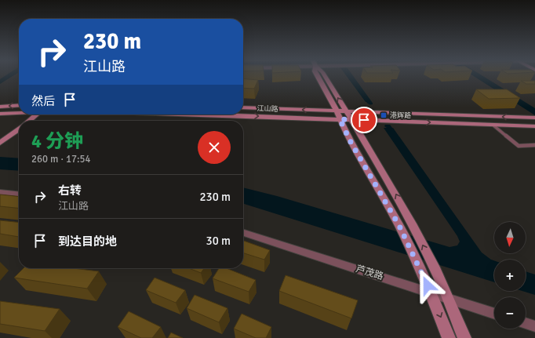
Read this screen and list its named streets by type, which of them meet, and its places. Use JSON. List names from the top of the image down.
{
  "streets": {
    "main road": ["江山路"],
    "street": ["芦茂路"]
  },
  "places": {
    "transit": ["港辉路"]
  },
  "north": "bottom",
  "page": {
    "turn": ["230 m", "江山路"],
    "then": "然后",
    "heading": ["4 分钟", "260 m · 17:54"],
    "list": [
      {
        "name": "右转",
        "note": "江山路",
        "value": "230 m"
      },
      {
        "name": "到达目的地",
        "value": "30 m"
      }
    ],
    "map_buttons": ["+", "−"]
  }
}
